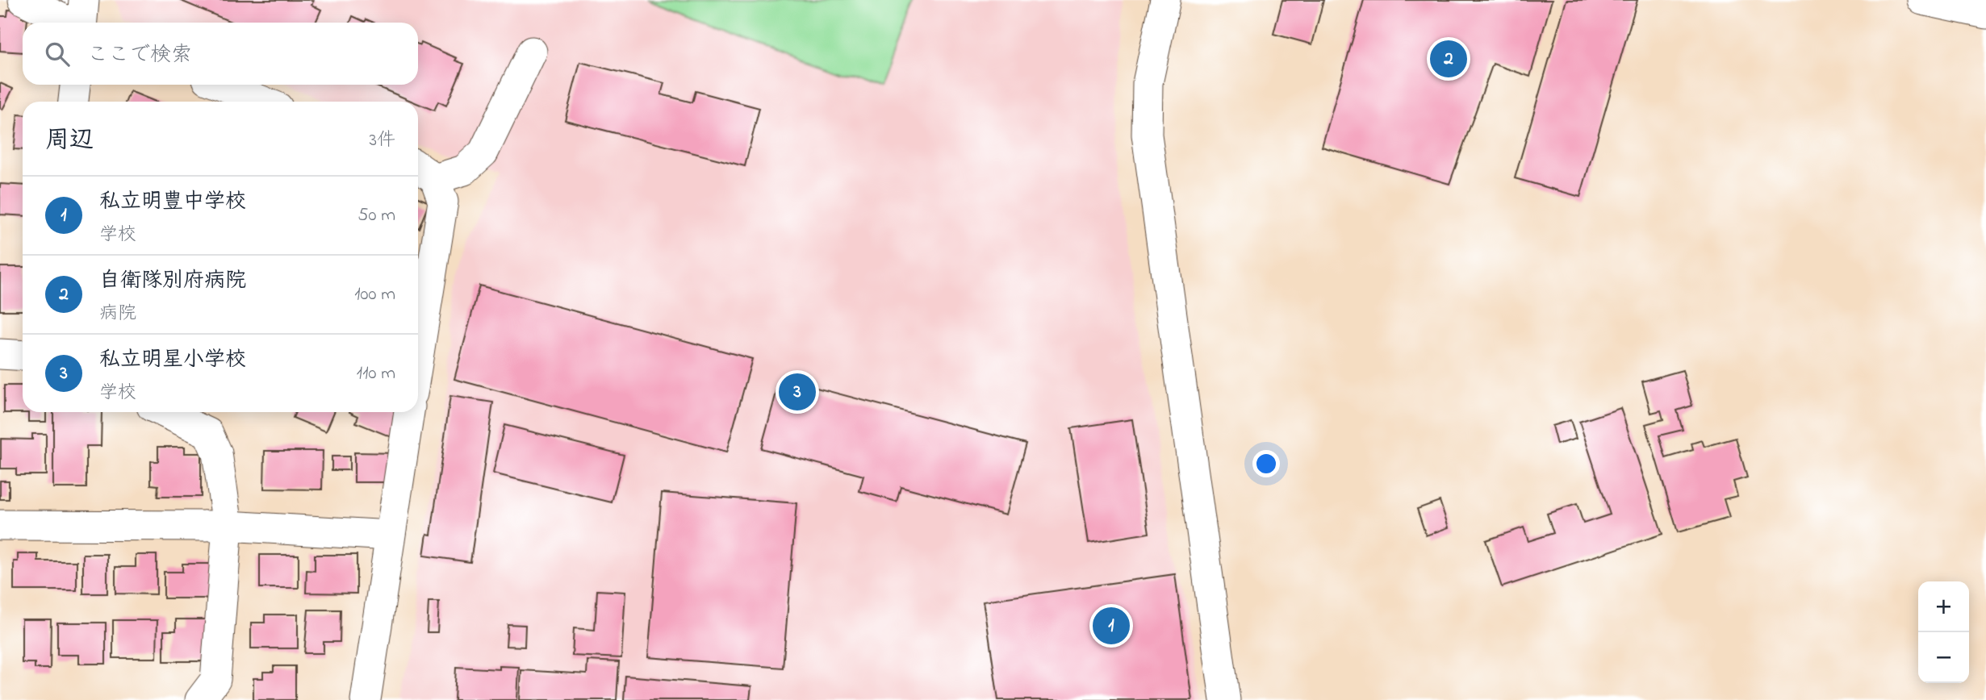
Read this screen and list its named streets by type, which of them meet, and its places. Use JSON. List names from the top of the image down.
{
  "page": {
    "search": "ここで検索",
    "pins": ["2", "3", "1"],
    "heading": ["周辺", "3件"],
    "list": [
      {
        "mark": "1",
        "name": "私立明豊中学校",
        "note": "学校",
        "value": "50 m"
      },
      {
        "mark": "2",
        "name": "自衛隊別府病院",
        "note": "病院",
        "value": "100 m"
      },
      {
        "mark": "3",
        "name": "私立明星小学校",
        "note": "学校",
        "value": "110 m"
      }
    ],
    "map_buttons": ["+", "−"]
  }
}
